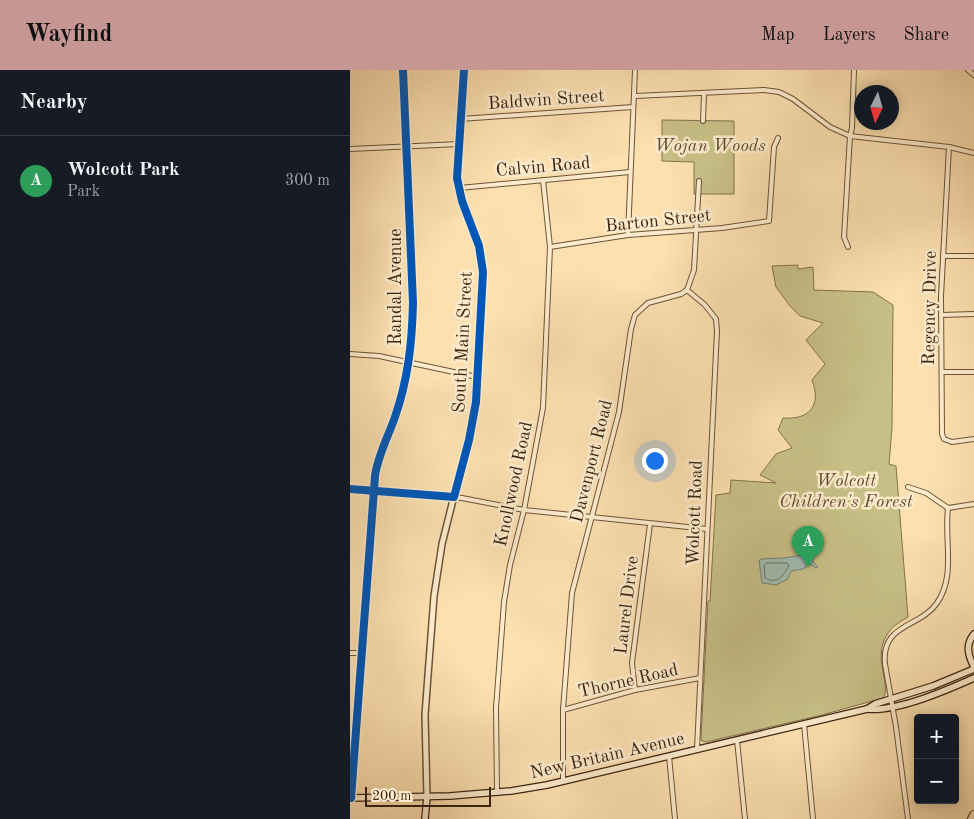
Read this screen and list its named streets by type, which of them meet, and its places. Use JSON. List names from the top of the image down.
{
  "streets": {
    "main road": ["South Main Street", "New Britain Avenue"],
    "street": [
      "Baldwin Street",
      "Calvin Road",
      "Barton Street",
      "Randal Avenue",
      "Regency Drive",
      "Davenport Road",
      "Knollwood Road",
      "Wolcott Road",
      "Laurel Drive",
      "Thorne Road"
    ]
  },
  "crossings": [
    ["Baldwin Street", "South Main Street"],
    ["Calvin Road", "South Main Street"],
    ["Calvin Road", "Knollwood Road"],
    ["Barton Street", "Knollwood Road"],
    ["Randal Avenue", "New Britain Avenue"],
    ["South Main Street", "New Britain Avenue"],
    ["Davenport Road", "Wolcott Road"],
    ["Davenport Road", "Thorne Road"],
    ["Davenport Road", "New Britain Avenue"],
    ["Knollwood Road", "New Britain Avenue"],
    ["Wolcott Road", "Thorne Road"],
    ["Wolcott Road", "New Britain Avenue"],
    ["Laurel Drive", "Thorne Road"]
  ],
  "parks": ["Wojan Woods", "Wolcott Children's Forest"],
  "scale_bar": "200 m",
  "north": "bottom",
  "page": {
    "header": "Wayfind",
    "nav": ["Map", "Layers", "Share"],
    "heading": "Nearby",
    "list": [
      {
        "mark": "A",
        "name": "Wolcott Park",
        "note": "Park",
        "value": "300 m"
      }
    ],
    "pins": "A",
    "map_buttons": ["+", "−"],
    "scale": "200 m"
  }
}
